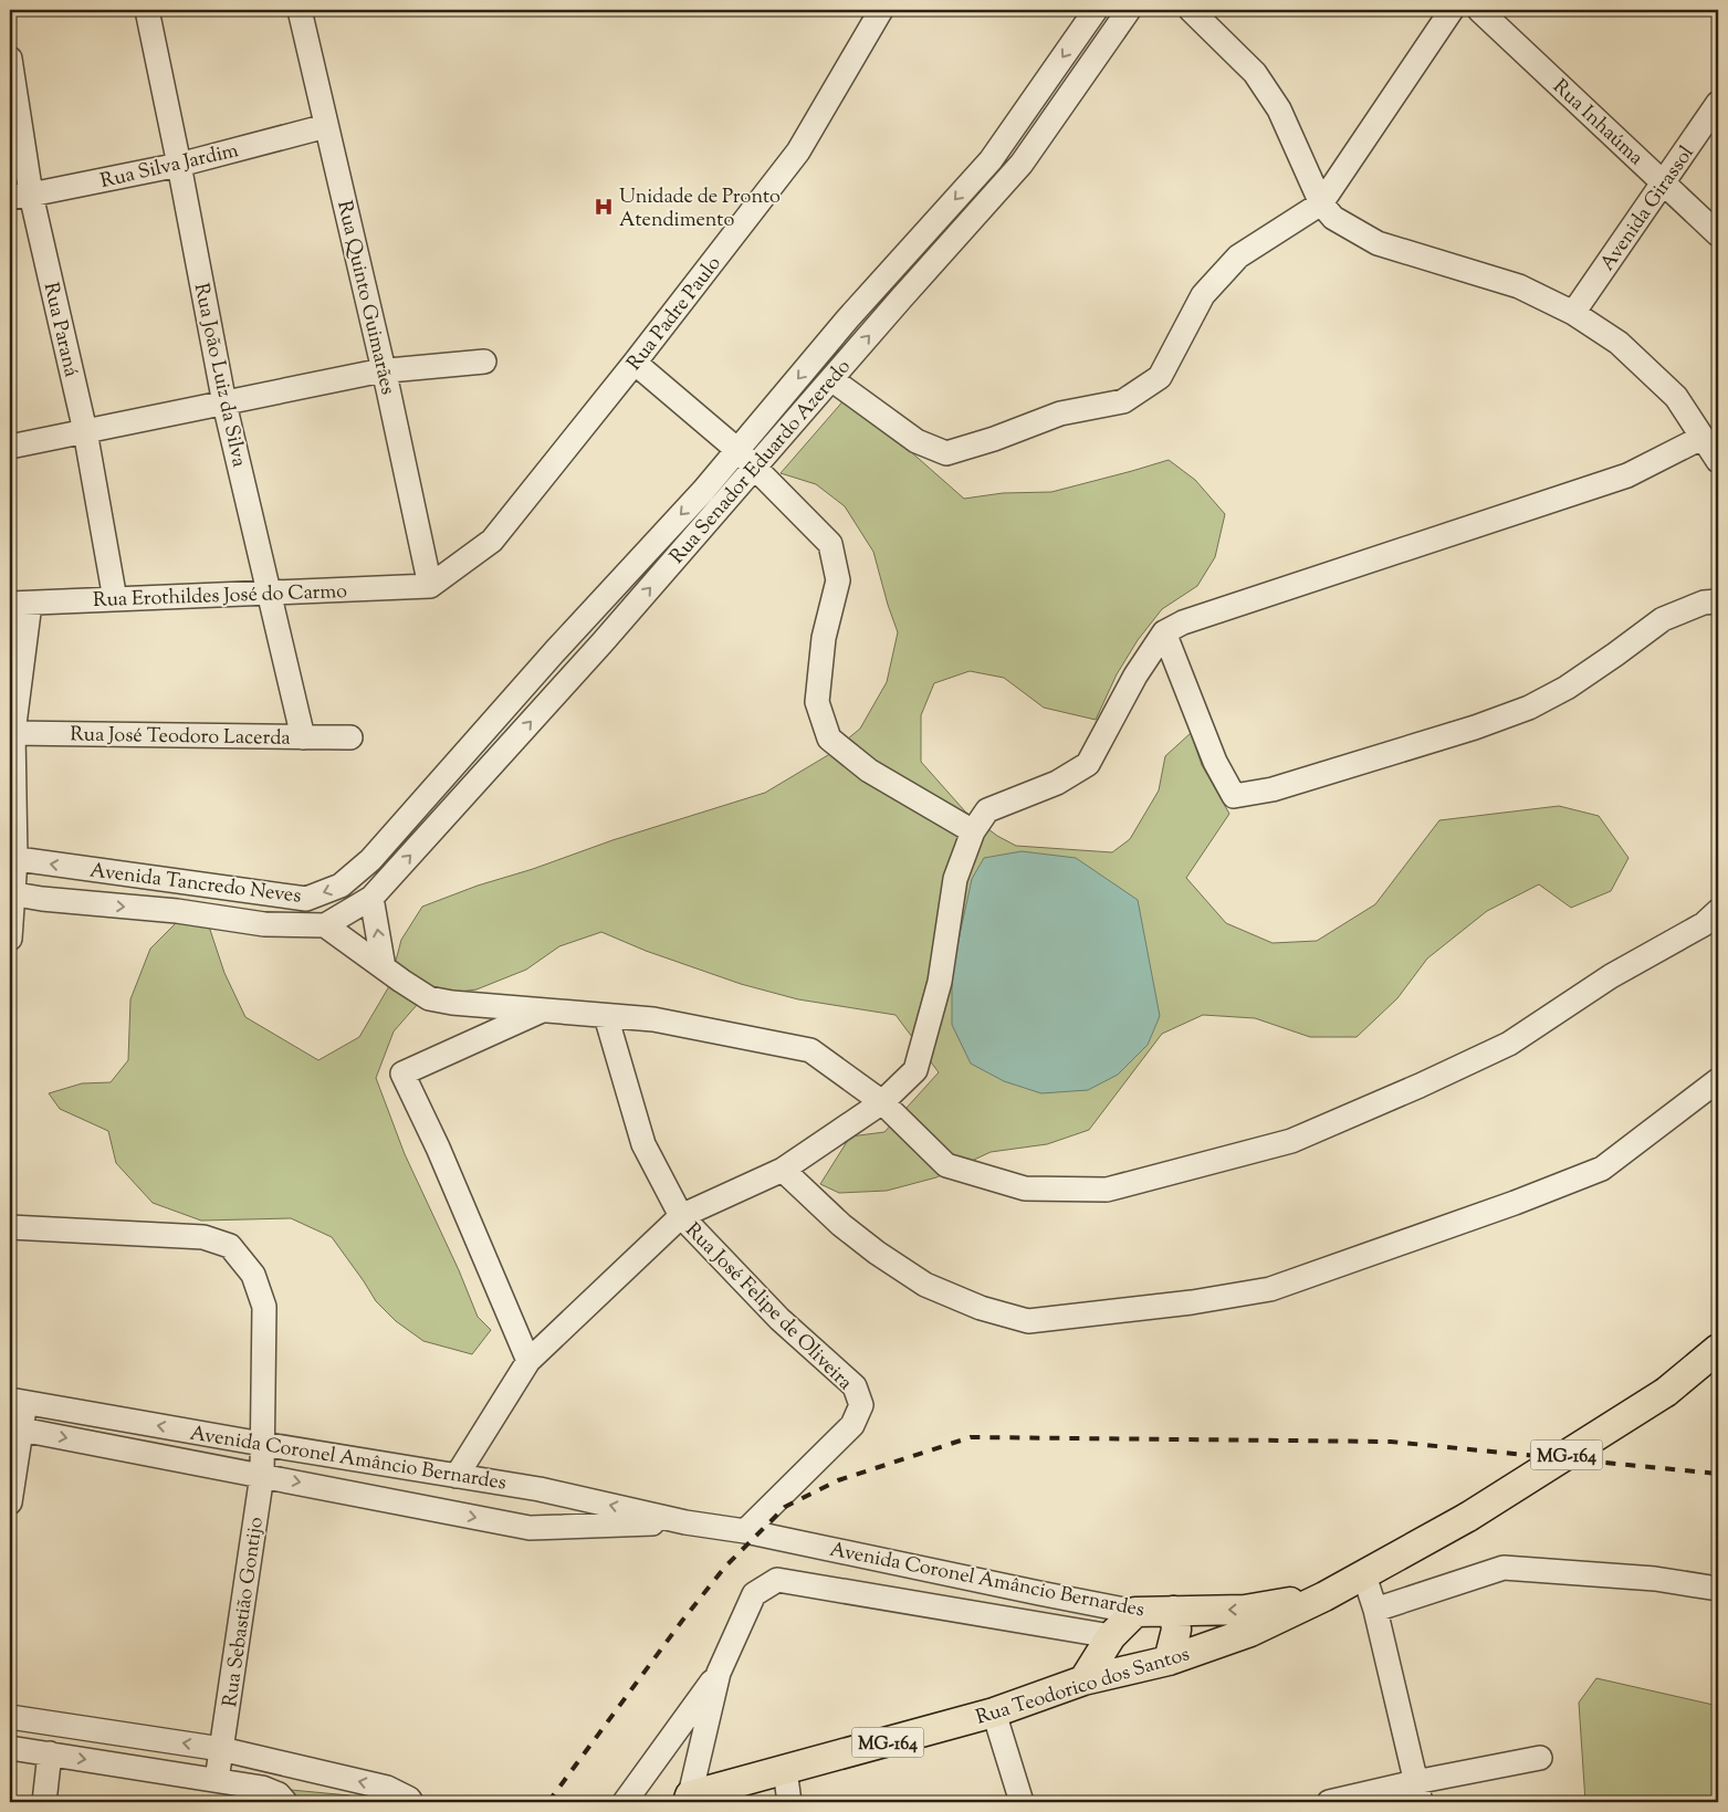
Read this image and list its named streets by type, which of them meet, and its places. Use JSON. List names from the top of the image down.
{
  "streets": {
    "main road": ["MG-164", "Avenida Coronel Amâncio Bernardes", "Rua Teodorico dos Santos"],
    "street": [
      "Rua Inhaúma",
      "Rua Silva Jardim",
      "Avenida Girassol",
      "Rua Quinto Guimarães",
      "Rua Padre Paulo",
      "Rua Paraná",
      "Rua João Luiz da Silva",
      "Rua Senador Eduardo Azeredo",
      "Rua Erothildes José do Carmo",
      "Rua José Teodoro Lacerda",
      "Avenida Tancredo Neves",
      "Rua José Felipe de Oliveira",
      "Rua Sebastião Gontijo"
    ]
  },
  "crossings": [
    ["Rua Inhaúma", "Avenida Girassol"],
    ["Rua Silva Jardim", "Rua Quinto Guimarães"],
    ["Rua Silva Jardim", "Rua Paraná"],
    ["Rua Silva Jardim", "Rua João Luiz da Silva"],
    ["Rua Quinto Guimarães", "Rua Padre Paulo"],
    ["Rua Quinto Guimarães", "Rua Erothildes José do Carmo"],
    ["Rua Padre Paulo", "Rua Erothildes José do Carmo"],
    ["Rua Paraná", "Rua Erothildes José do Carmo"],
    ["Rua João Luiz da Silva", "Rua Erothildes José do Carmo"],
    ["Rua João Luiz da Silva", "Rua José Teodoro Lacerda"],
    ["Rua Senador Eduardo Azeredo", "Avenida Tancredo Neves"],
    ["Rua José Felipe de Oliveira", "Avenida Coronel Amâncio Bernardes"],
    ["MG-164", "Avenida Coronel Amâncio Bernardes"],
    ["MG-164", "Rua Teodorico dos Santos"],
    ["Avenida Coronel Amâncio Bernardes", "Rua Sebastião Gontijo"],
    ["Avenida Coronel Amâncio Bernardes", "Rua Teodorico dos Santos"]
  ],
  "places": {
    "hospital": ["Unidade de Pronto Atendimento"]
  }
}
